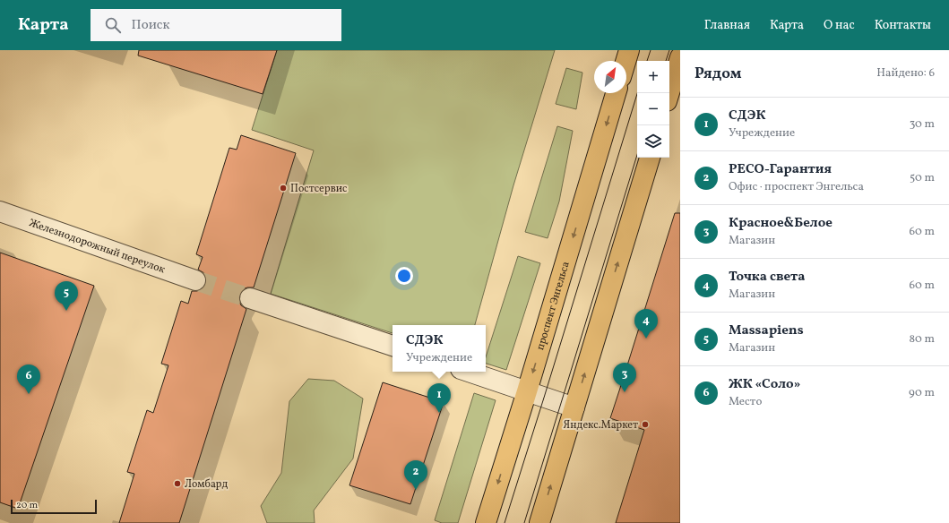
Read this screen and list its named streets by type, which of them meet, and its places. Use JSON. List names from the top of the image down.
{
  "streets": {
    "main road": ["проспект Энгельса"],
    "street": ["Железнодорожный переулок"]
  },
  "places": ["Постсервис", "Яндекс.Маркет", "Ломбард"],
  "scale_bar": "20 m",
  "north": "top right",
  "page": {
    "header": "Карта",
    "search": "Поиск",
    "nav": [
      "Главная",
      "Карта",
      "О нас",
      "Контакты"
    ],
    "heading": ["Рядом", "Найдено: 6"],
    "map_buttons": ["+", "−"],
    "list": [
      {
        "mark": "1",
        "name": "СДЭК",
        "note": "Учреждение",
        "value": "30 m"
      },
      {
        "mark": "2",
        "name": "РЕСО-Гарантия",
        "note": "Офис · проспект Энгельса",
        "value": "50 m"
      },
      {
        "mark": "3",
        "name": "Красное&Белое",
        "note": "Магазин",
        "value": "60 m"
      },
      {
        "mark": "4",
        "name": "Точка света",
        "note": "Магазин",
        "value": "60 m"
      },
      {
        "mark": "5",
        "name": "Massapiens",
        "note": "Магазин",
        "value": "80 m"
      },
      {
        "mark": "6",
        "name": "ЖК «Соло»",
        "note": "Место",
        "value": "90 m"
      }
    ],
    "pins": [
      "5",
      "4",
      "3",
      "6",
      "1",
      "2"
    ],
    "popup": ["СДЭК", "Учреждение"],
    "scale": "20 m"
  }
}
